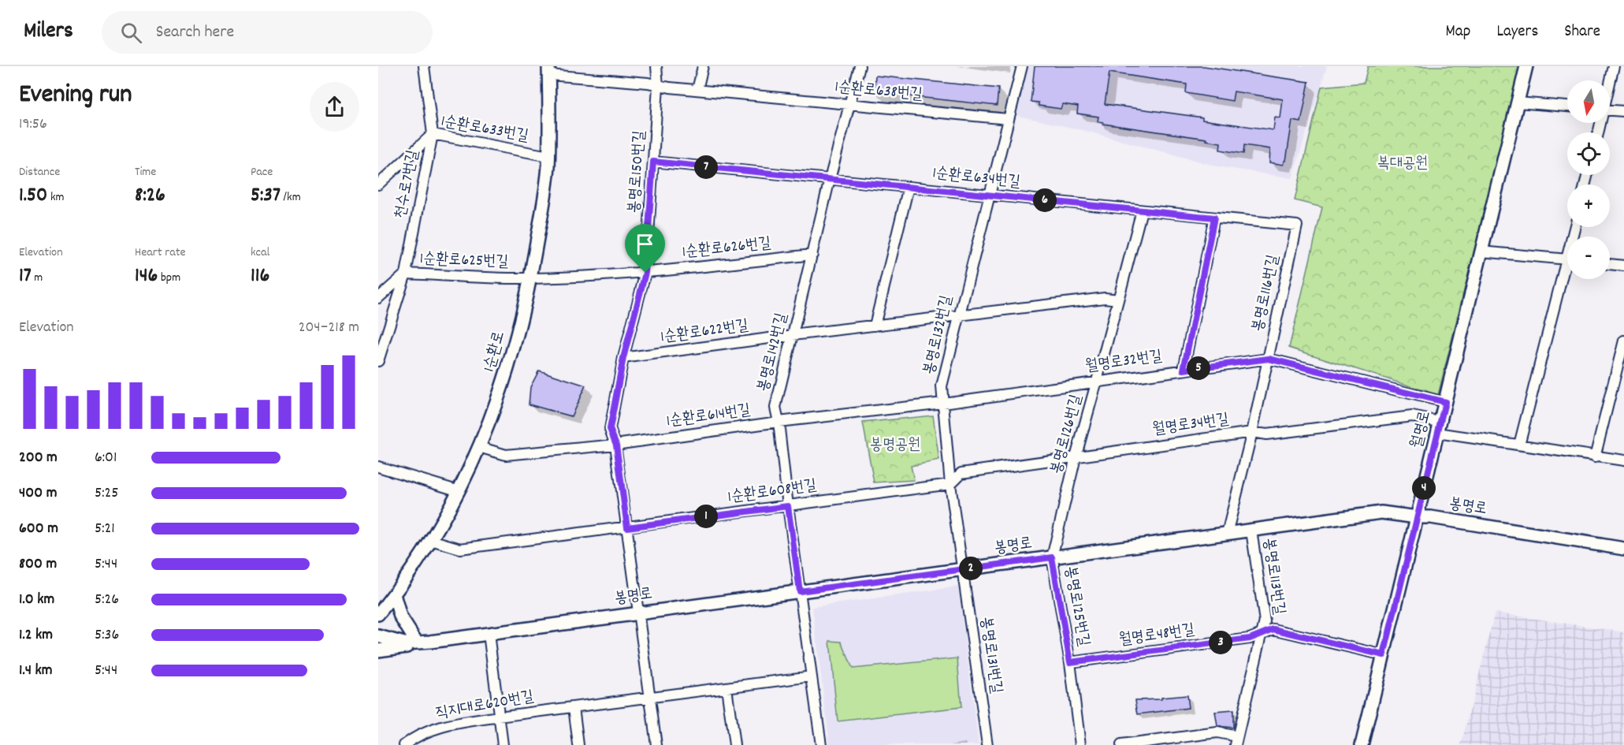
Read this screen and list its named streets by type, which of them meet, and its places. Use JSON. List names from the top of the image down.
{
  "streets": {
    "street": [
      "1순환로638번길",
      "1순환로633번길",
      "봉명로150번길",
      "1순환로634번길",
      "천수로7번길",
      "1순환로626번길",
      "1순환로625번길",
      "봉명로116번길",
      "1순환로622번길",
      "봉명로132번길",
      "1순환로",
      "봉명로142번길",
      "월명로32번길",
      "1순환로614번길",
      "월명로34번길",
      "월명로",
      "봉명로126번길",
      "1순환로608번길",
      "봉명로",
      "봉명로113번길",
      "봉명로125번길",
      "월명로48번길",
      "봉명로131번길",
      "직지대로620번길"
    ]
  },
  "crossings": [
    ["1순환로638번길", "봉명로150번길"],
    ["1순환로638번길", "봉명로132번길"],
    ["1순환로638번길", "1순환로"],
    ["1순환로638번길", "봉명로142번길"],
    ["1순환로633번길", "천수로7번길"],
    ["1순환로633번길", "1순환로"],
    ["봉명로150번길", "1순환로634번길"],
    ["봉명로150번길", "1순환로626번길"],
    ["봉명로150번길", "1순환로622번길"],
    ["봉명로150번길", "1순환로614번길"],
    ["봉명로150번길", "1순환로608번길"],
    ["봉명로150번길", "봉명로"],
    ["봉명로150번길", "직지대로620번길"],
    ["1순환로634번길", "봉명로116번길"],
    ["1순환로634번길", "봉명로132번길"],
    ["1순환로634번길", "봉명로142번길"],
    ["1순환로634번길", "봉명로126번길"],
    ["천수로7번길", "1순환로625번길"],
    ["1순환로626번길", "1순환로625번길"],
    ["1순환로626번길", "1순환로"],
    ["1순환로626번길", "봉명로142번길"],
    ["1순환로625번길", "1순환로"],
    ["봉명로116번길", "월명로32번길"],
    ["봉명로116번길", "월명로34번길"],
    ["봉명로116번길", "봉명로"],
    ["1순환로622번길", "봉명로132번길"],
    ["1순환로622번길", "봉명로142번길"],
    ["1순환로622번길", "봉명로126번길"],
    ["봉명로132번길", "월명로32번길"],
    ["봉명로132번길", "1순환로614번길"],
    ["봉명로132번길", "월명로34번길"],
    ["봉명로132번길", "1순환로608번길"],
    ["봉명로132번길", "봉명로"],
    ["봉명로132번길", "봉명로131번길"],
    ["1순환로", "1순환로614번길"],
    ["1순환로", "1순환로608번길"],
    ["봉명로142번길", "1순환로614번길"],
    ["봉명로142번길", "1순환로608번길"],
    ["봉명로142번길", "봉명로"],
    ["봉명로142번길", "직지대로620번길"],
    ["월명로32번길", "1순환로614번길"],
    ["월명로32번길", "월명로"],
    ["월명로32번길", "봉명로126번길"],
    ["월명로34번길", "월명로"],
    ["월명로34번길", "봉명로126번길"],
    ["월명로34번길", "1순환로608번길"],
    ["월명로", "봉명로"],
    ["월명로", "월명로48번길"],
    ["봉명로126번길", "봉명로"],
    ["봉명로126번길", "봉명로125번길"],
    ["봉명로", "봉명로113번길"],
    ["봉명로", "봉명로125번길"],
    ["봉명로", "봉명로131번길"],
    ["봉명로113번길", "월명로48번길"],
    ["봉명로125번길", "월명로48번길"]
  ],
  "parks": ["복대공원", "봉명공원"],
  "north": "bottom",
  "page": {
    "header": "Milers",
    "search": "Search here",
    "nav": ["Map", "Layers", "Share"],
    "heading": ["Evening run", "19:56"],
    "map_buttons": ["+", "−"],
    "stats": [
      ["Distance", "1.50 km"],
      ["Time", "8:26"],
      ["Pace", "5:37 /km"],
      ["Elevation", "17 m"],
      ["Heart rate", "146 bpm"],
      ["kcal", "116"]
    ],
    "pins": [
      "7",
      "6",
      "5",
      "4",
      "1",
      "2",
      "3"
    ],
    "chart": ["Elevation", "204–218 m"],
    "list": [
      {
        "name": "200 m",
        "note": "6:01"
      },
      {
        "name": "400 m",
        "note": "5:25"
      },
      {
        "name": "600 m",
        "note": "5:21"
      },
      {
        "name": "800 m",
        "note": "5:44"
      },
      {
        "name": "1.0 km",
        "note": "5:26"
      },
      {
        "name": "1.2 km",
        "note": "5:36"
      },
      {
        "name": "1.4 km",
        "note": "5:44"
      }
    ]
  }
}
